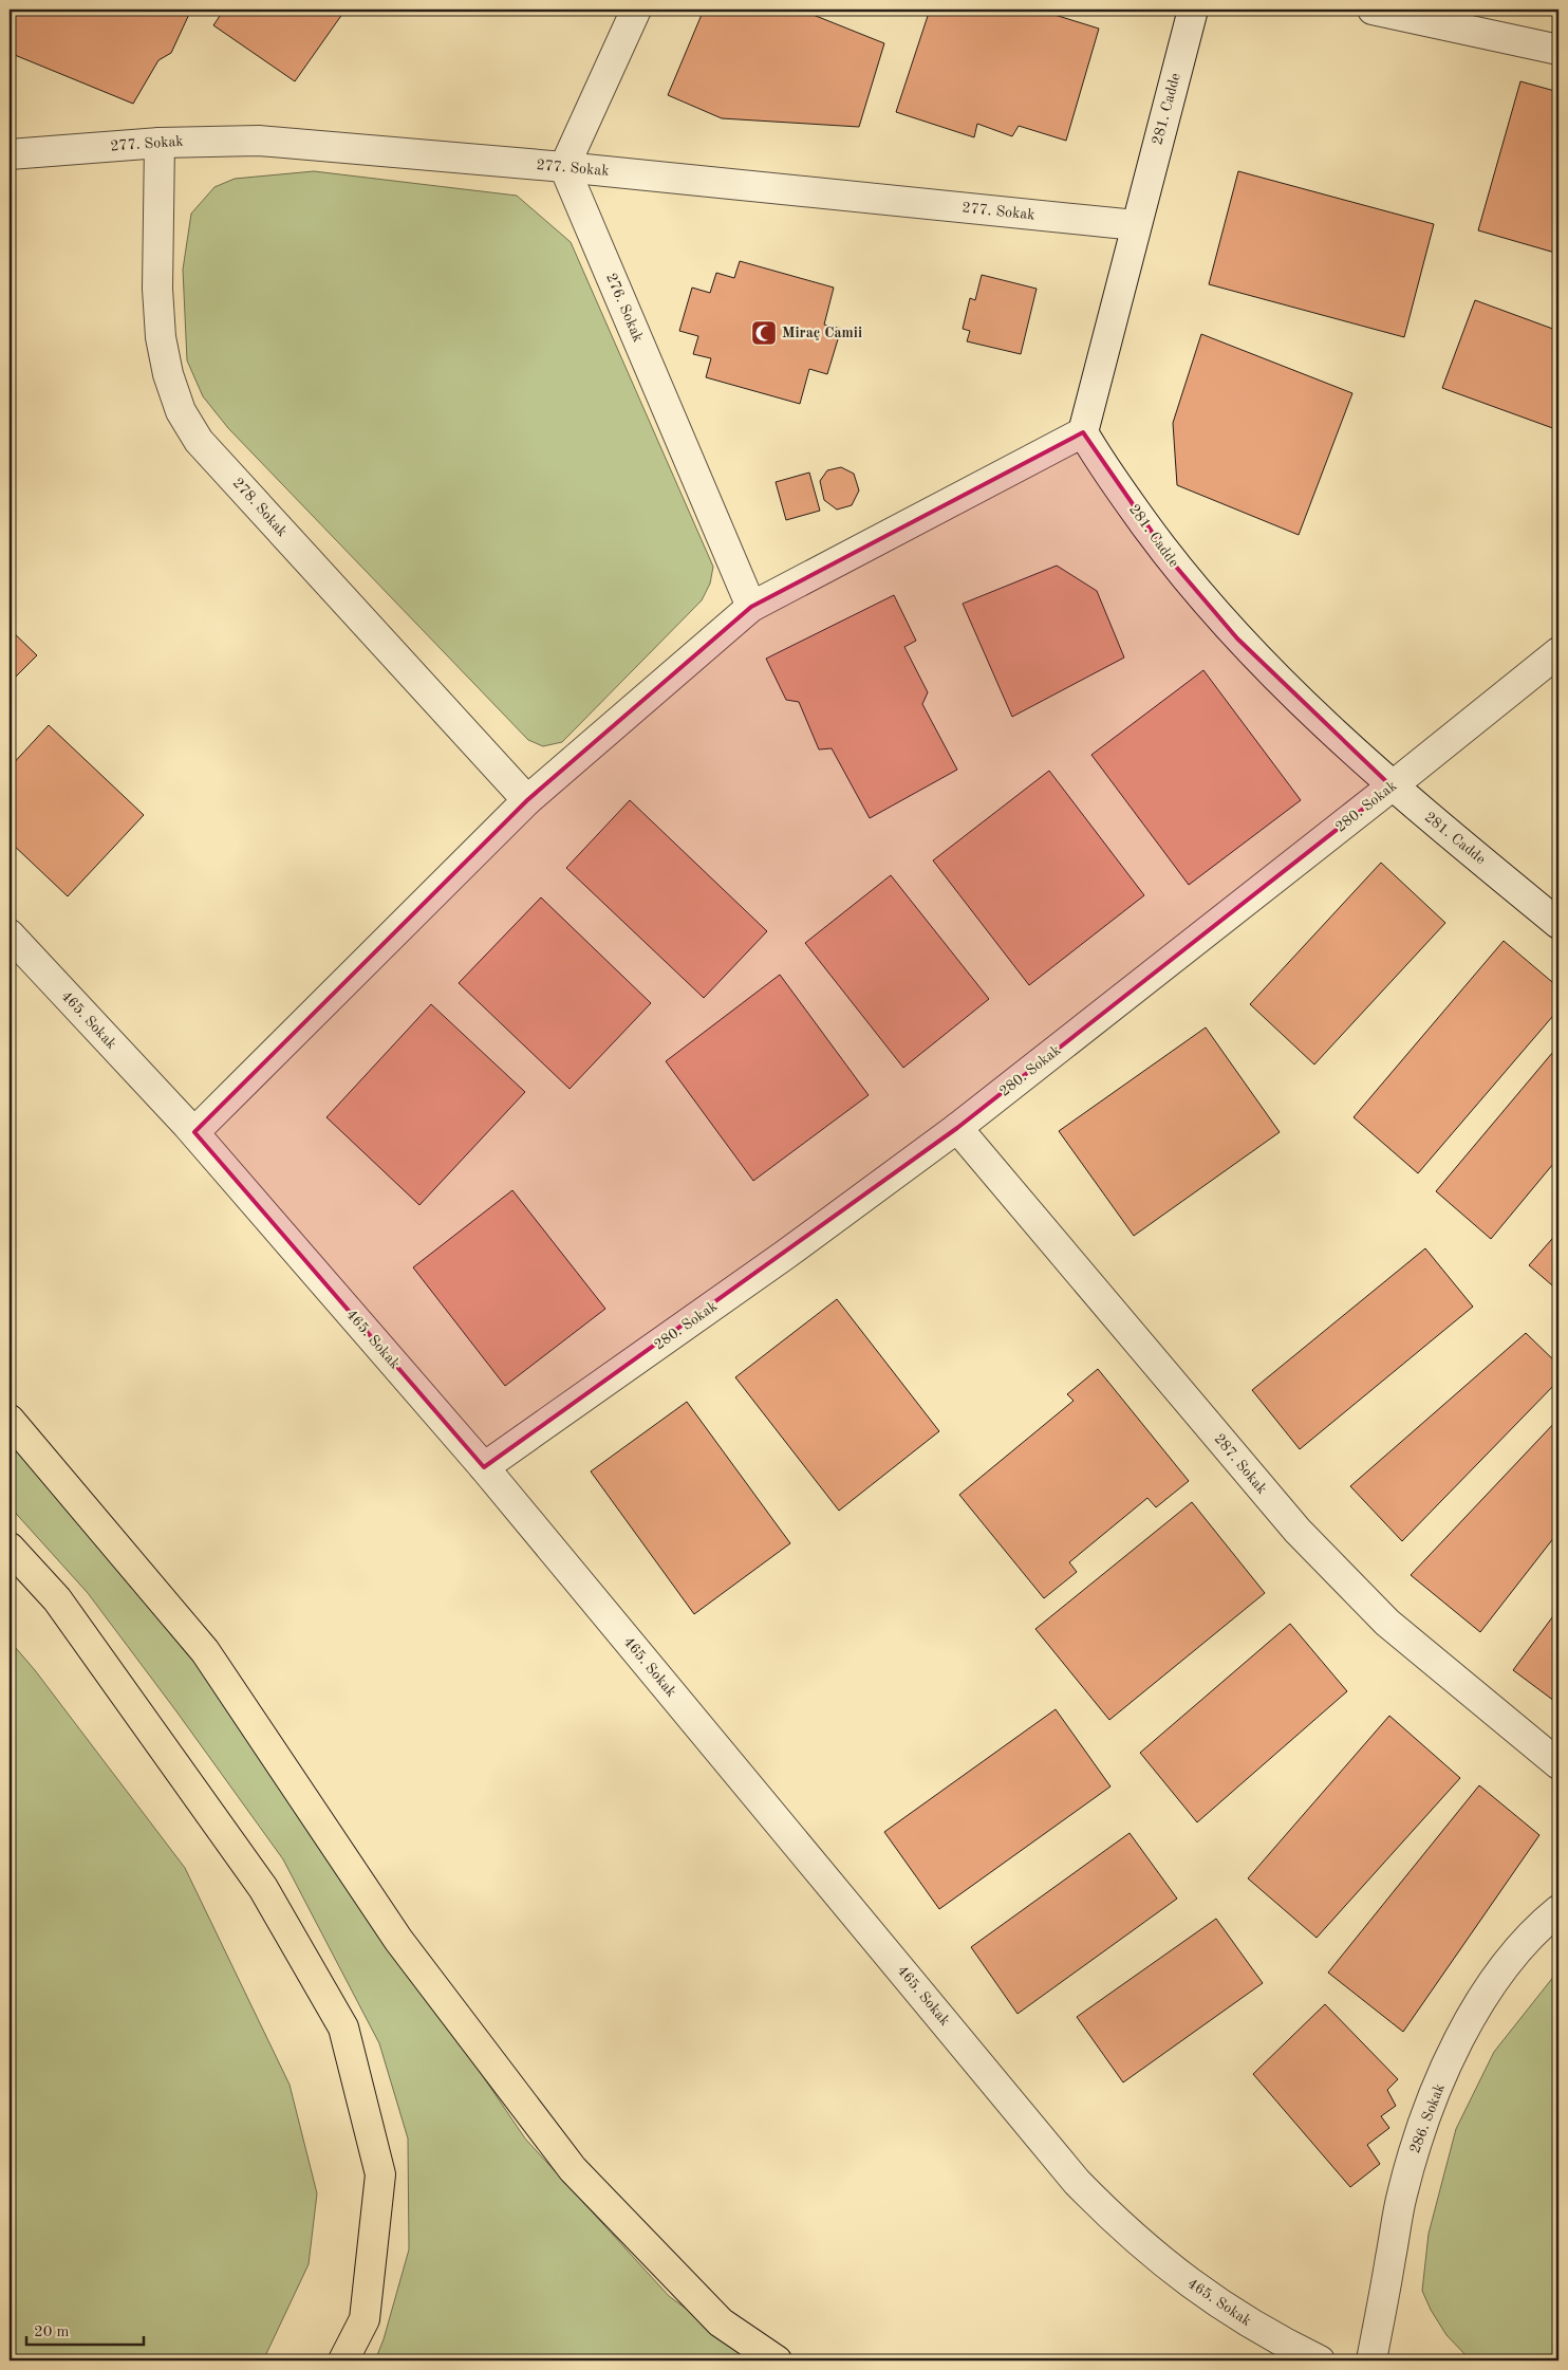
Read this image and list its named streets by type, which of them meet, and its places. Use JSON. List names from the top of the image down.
{
  "streets": {
    "street": [
      "281. Cadde",
      "277. Sokak",
      "276. Sokak",
      "278. Sokak",
      "280. Sokak",
      "465. Sokak",
      "287. Sokak",
      "286. Sokak"
    ]
  },
  "crossings": [
    ["281. Cadde", "277. Sokak"],
    ["281. Cadde", "280. Sokak"],
    ["277. Sokak", "276. Sokak"],
    ["277. Sokak", "278. Sokak"],
    ["280. Sokak", "465. Sokak"],
    ["280. Sokak", "287. Sokak"]
  ],
  "places": {
    "mosque": ["Miraç Camii"]
  },
  "scale_bar": "20 m"
}
